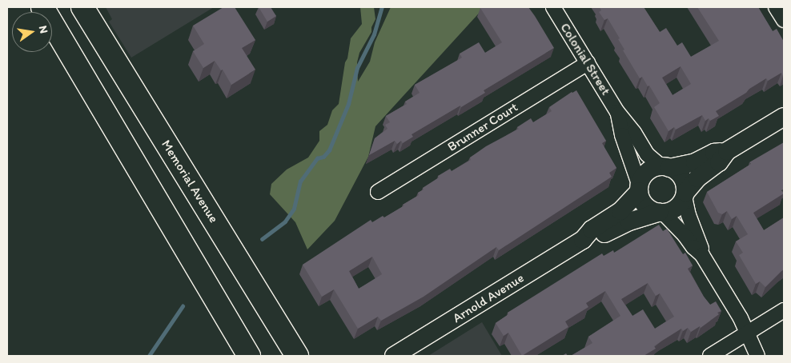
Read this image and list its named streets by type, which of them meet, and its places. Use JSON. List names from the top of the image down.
{
  "streets": {
    "main road": ["Memorial Avenue"],
    "street": ["Colonial Street", "Brunner Court", "Arnold Avenue"]
  },
  "crossings": [
    ["Colonial Street", "Brunner Court"],
    ["Colonial Street", "Arnold Avenue"]
  ],
  "north": "right"
}
